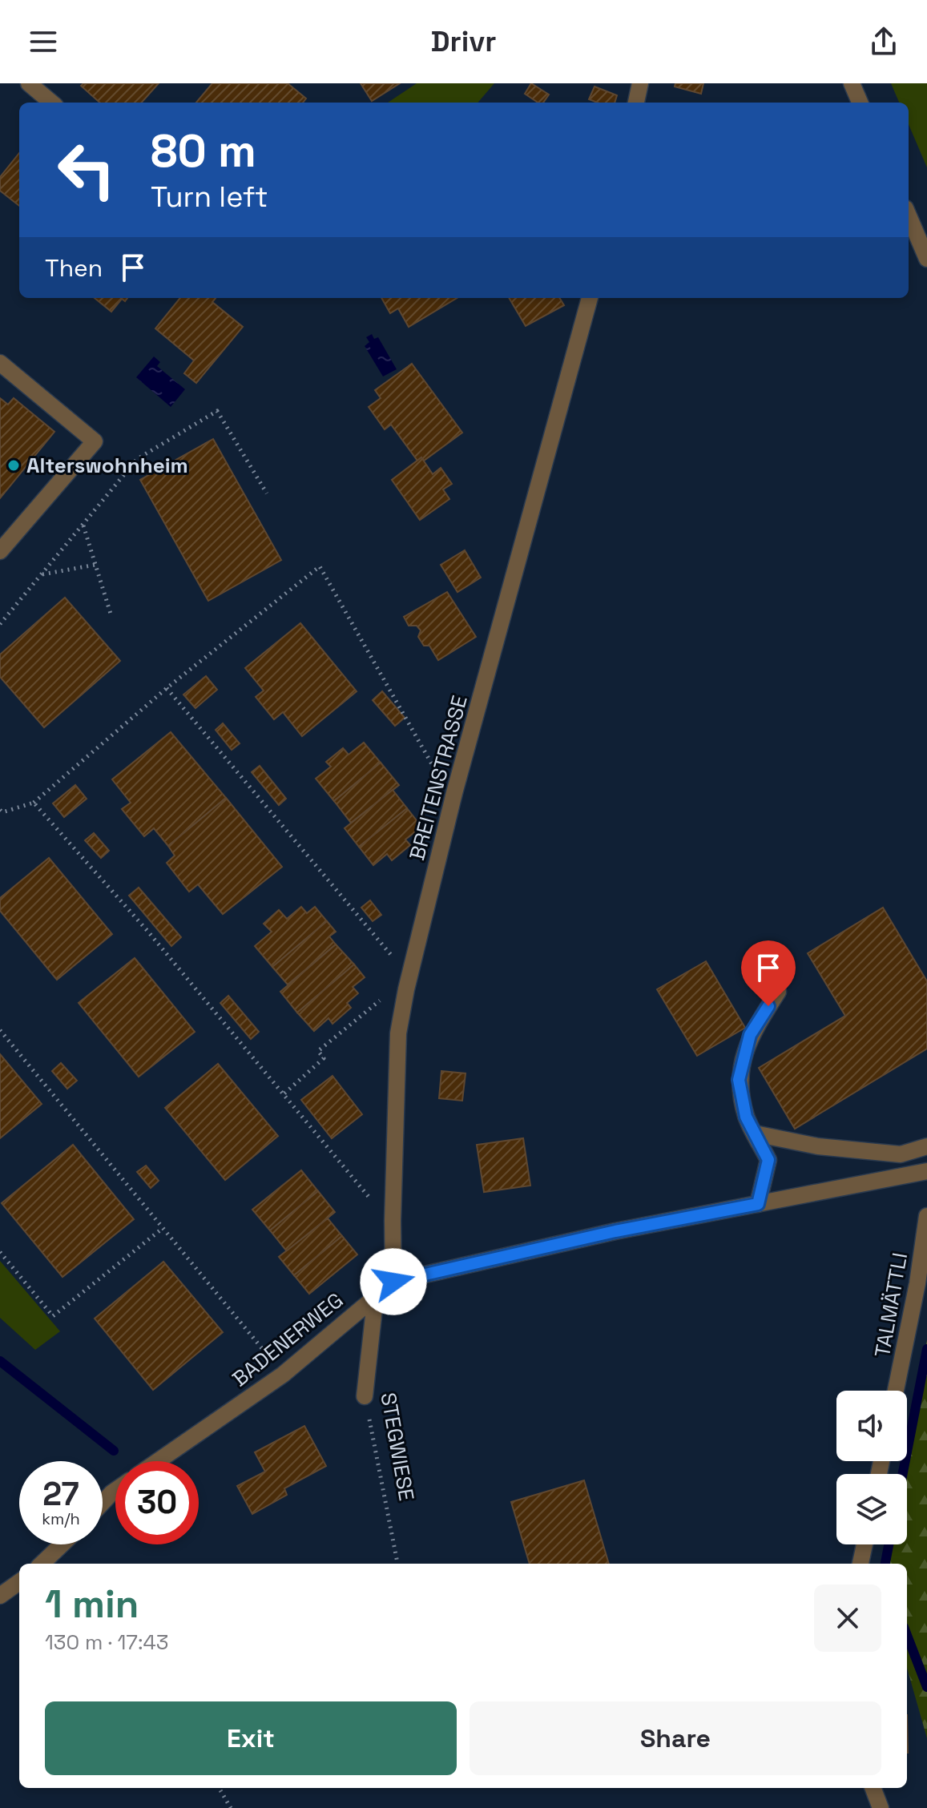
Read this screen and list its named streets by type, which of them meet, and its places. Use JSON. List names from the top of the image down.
{
  "streets": {
    "street": [
      "BREITENSTRASSE",
      "TALMÄTTLI",
      "BADENERWEG",
      "STEGWIESE"
    ]
  },
  "crossings": [
    ["BREITENSTRASSE", "BADENERWEG"],
    ["BADENERWEG", "STEGWIESE"]
  ],
  "places": ["Alterswohnheim"],
  "page": {
    "header": "Drivr",
    "turn": ["80 m", "Turn left"],
    "then": "Then",
    "speed": "27 km/h",
    "limit": "30",
    "heading": ["1 min", "130 m · 17:43"],
    "buttons": ["Exit", "Share"]
  }
}
